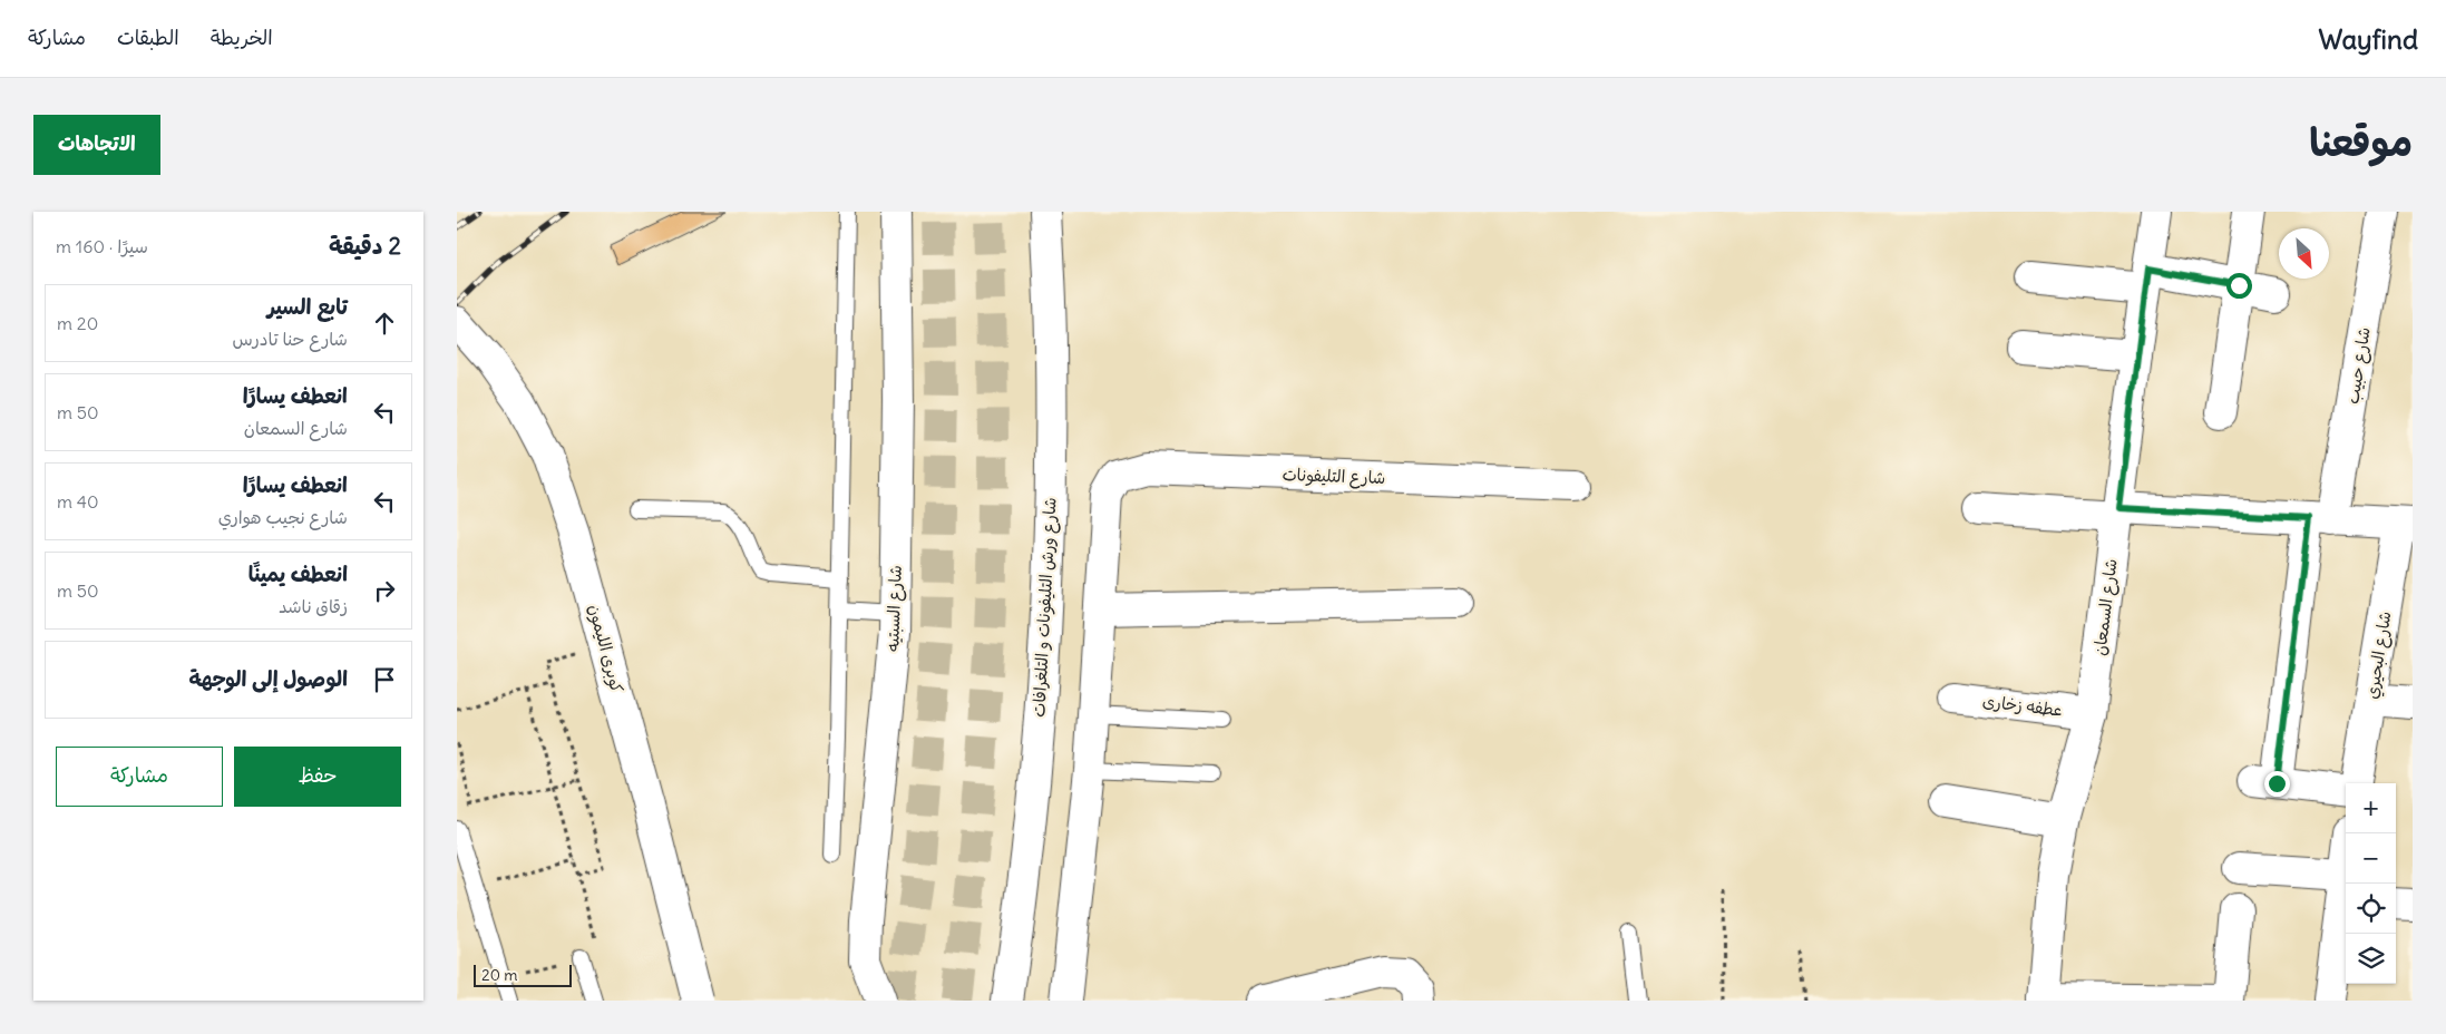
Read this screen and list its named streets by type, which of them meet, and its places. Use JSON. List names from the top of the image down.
{
  "streets": {
    "street": [
      "شارع حبيب",
      "شارع التليفونات",
      "شارع ورش التليفونات و التلغرافات",
      "شارع السمعان",
      "شارع السبتيه",
      "كوبرى الليمون",
      "شارع البحيري",
      "عطفه زخارى"
    ]
  },
  "crossings": [
    ["شارع السمعان", "عطفه زخارى"]
  ],
  "scale_bar": "20 m",
  "north": "bottom right",
  "page": {
    "header": "Wayfind",
    "nav": ["الخريطة", "الطبقات", "مشاركة"],
    "title": "موقعنا",
    "buttons": [
      "الاتجاهات",
      ["حفظ", "مشاركة"]
    ],
    "heading": ["2 دقيقة", "سيرًا · 160 m"],
    "list": [
      ["تابع السير", "شارع حنا تادرس", "20 m"],
      ["انعطف يسارًا", "شارع السمعان", "50 m"],
      ["انعطف يسارًا", "شارع نجيب هواري", "40 m"],
      ["انعطف يمينًا", "زقاق ناشد", "50 m"],
      "الوصول إلى الوجهة"
    ],
    "map_buttons": ["+", "−"],
    "scale": "20 m"
  }
}
